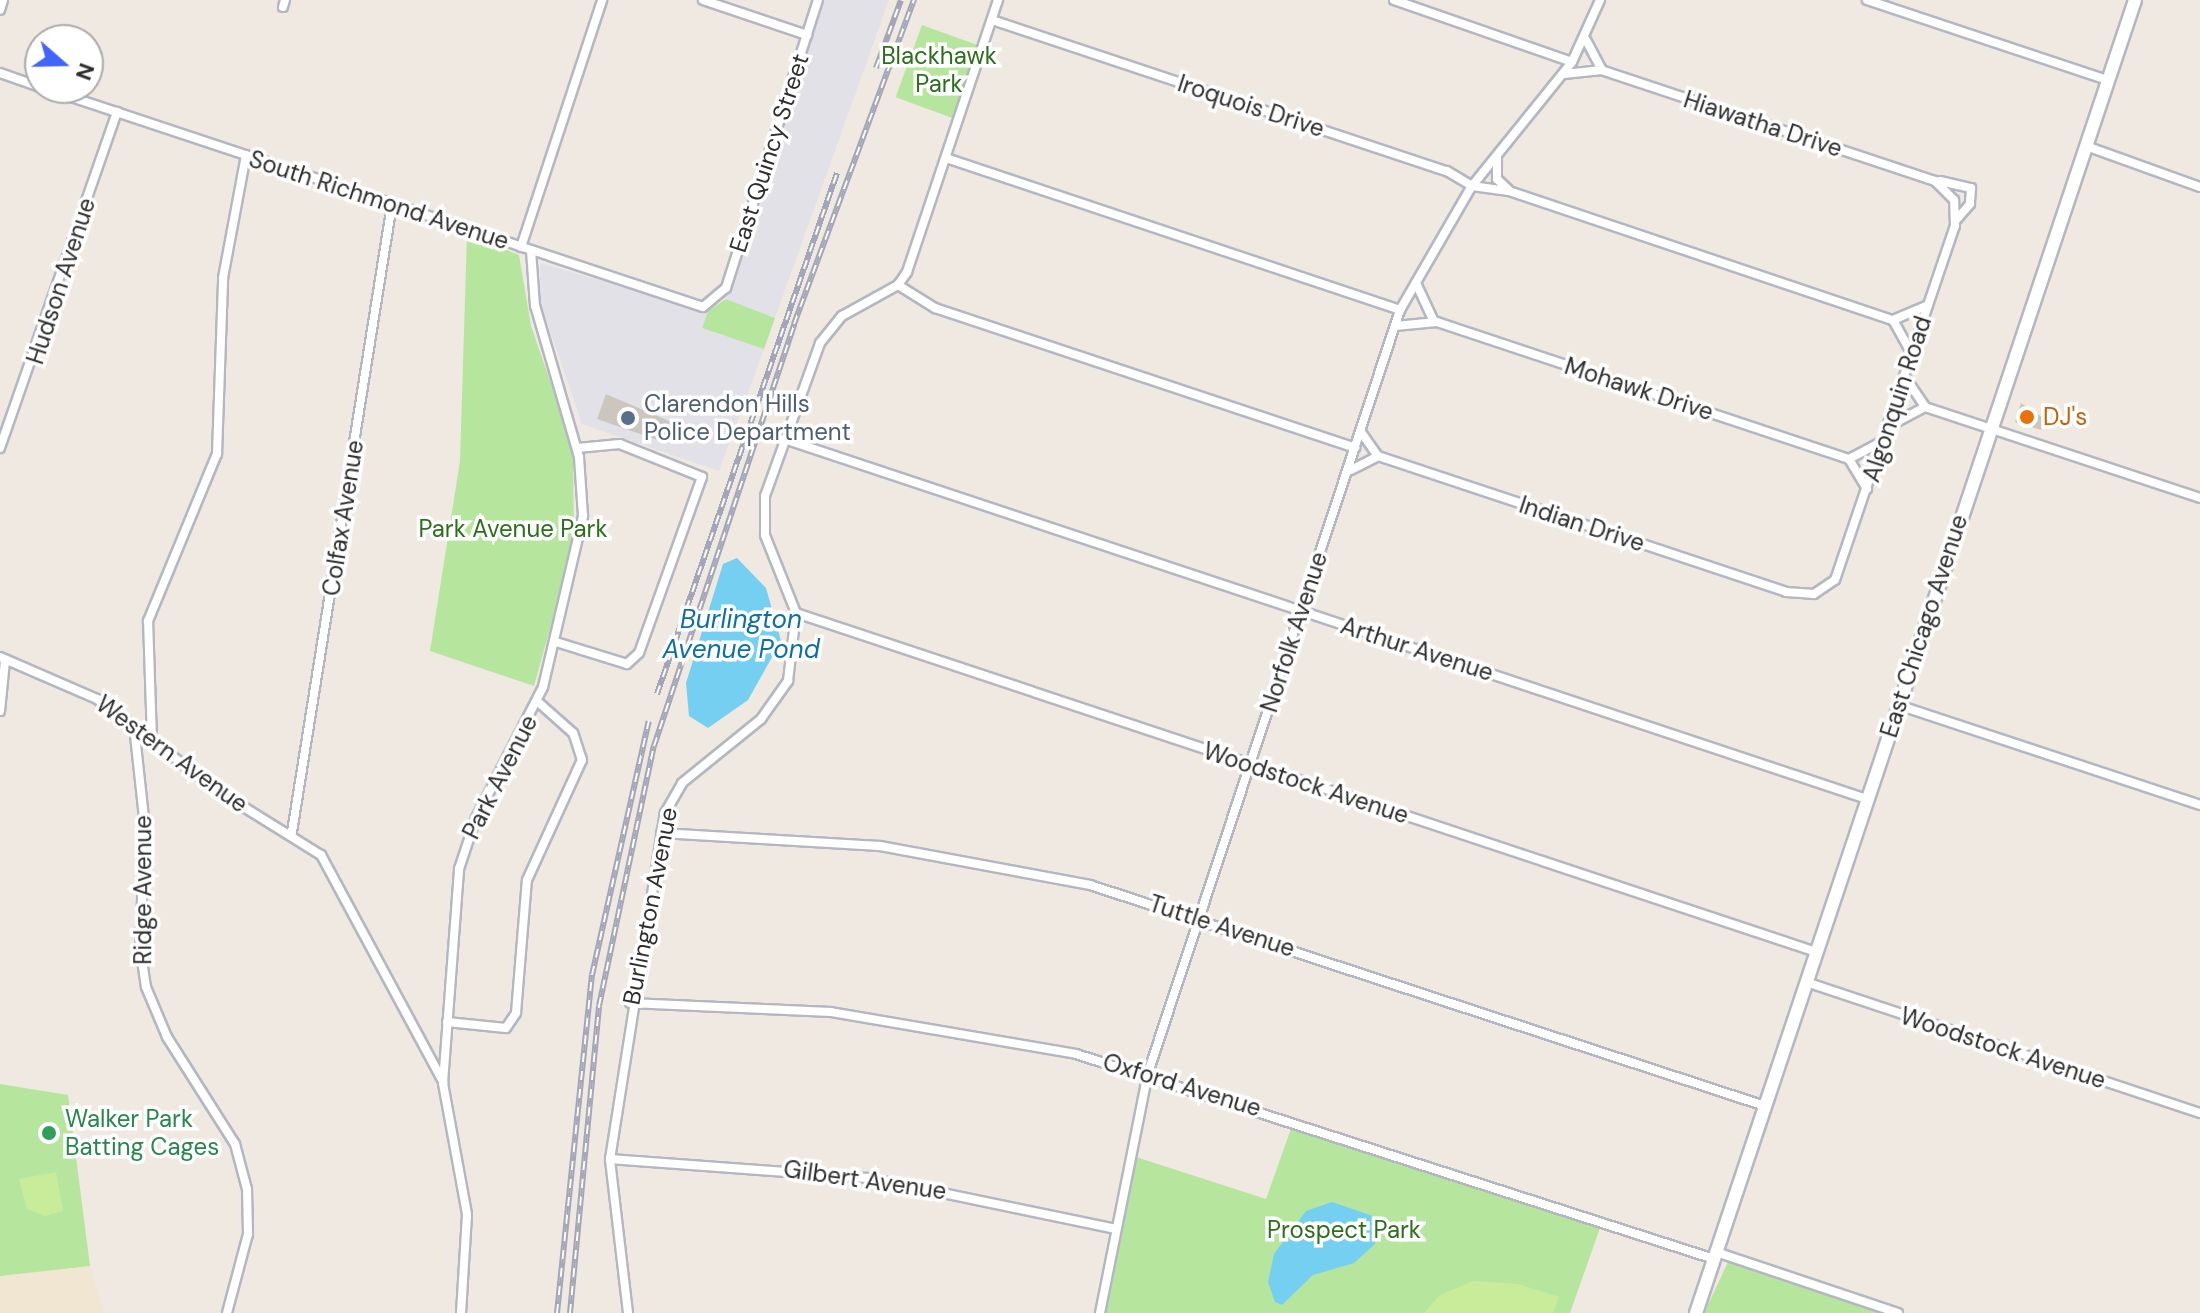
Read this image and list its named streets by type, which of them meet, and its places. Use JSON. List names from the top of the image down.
{
  "streets": {
    "main road": ["East Chicago Avenue"],
    "street": [
      "Iroquois Drive",
      "Hiawatha Drive",
      "East Quincy Street",
      "South Richmond Avenue",
      "Hudson Avenue",
      "Mohawk Drive",
      "Algonquin Road",
      "Colfax Avenue",
      "Indian Drive",
      "Norfolk Avenue",
      "Arthur Avenue",
      "Western Avenue",
      "Park Avenue",
      "Woodstock Avenue",
      "Ridge Avenue",
      "Burlington Avenue",
      "Tuttle Avenue",
      "Oxford Avenue",
      "Gilbert Avenue"
    ]
  },
  "crossings": [
    ["Iroquois Drive", "Norfolk Avenue"],
    ["Hiawatha Drive", "Algonquin Road"],
    ["Hiawatha Drive", "Norfolk Avenue"],
    ["East Quincy Street", "South Richmond Avenue"],
    ["South Richmond Avenue", "Hudson Avenue"],
    ["South Richmond Avenue", "Colfax Avenue"],
    ["South Richmond Avenue", "Park Avenue"],
    ["Mohawk Drive", "Norfolk Avenue"],
    ["Algonquin Road", "Indian Drive"],
    ["Colfax Avenue", "Western Avenue"],
    ["East Chicago Avenue", "Arthur Avenue"],
    ["East Chicago Avenue", "Woodstock Avenue"],
    ["East Chicago Avenue", "Tuttle Avenue"],
    ["East Chicago Avenue", "Oxford Avenue"],
    ["Norfolk Avenue", "Arthur Avenue"],
    ["Norfolk Avenue", "Woodstock Avenue"],
    ["Norfolk Avenue", "Tuttle Avenue"],
    ["Norfolk Avenue", "Oxford Avenue"],
    ["Norfolk Avenue", "Gilbert Avenue"],
    ["Arthur Avenue", "Burlington Avenue"],
    ["Western Avenue", "Park Avenue"],
    ["Western Avenue", "Ridge Avenue"],
    ["Woodstock Avenue", "Burlington Avenue"],
    ["Burlington Avenue", "Tuttle Avenue"],
    ["Burlington Avenue", "Oxford Avenue"],
    ["Burlington Avenue", "Gilbert Avenue"]
  ],
  "water": ["Burlington Avenue Pond"],
  "parks": ["Blackhawk Park", "Park Avenue Park", "Prospect Park"],
  "places": ["DJ's", "Clarendon Hills Police Department", "Walker Park Batting Cages"],
  "north": "right"
}
